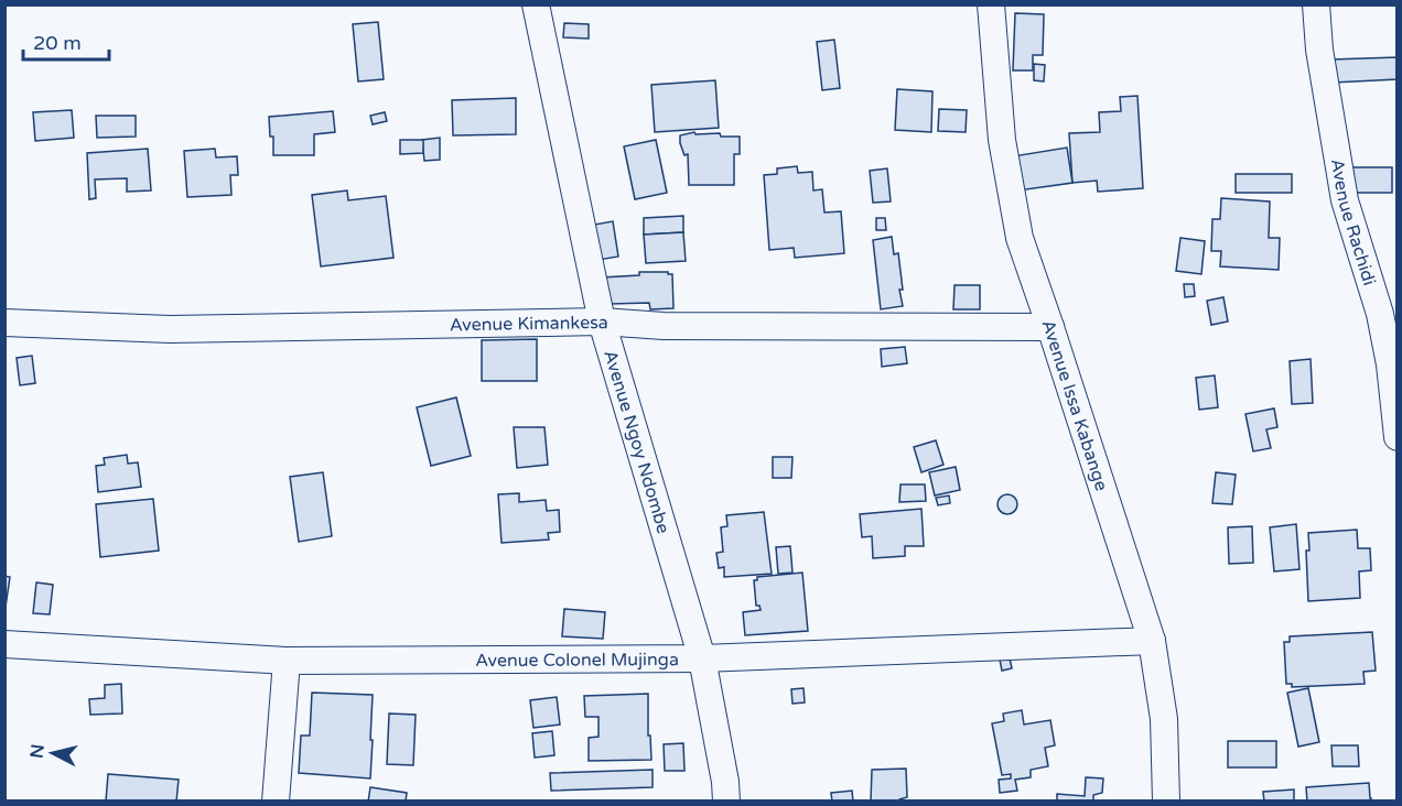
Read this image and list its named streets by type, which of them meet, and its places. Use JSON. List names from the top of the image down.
{
  "streets": {
    "street": [
      "Avenue Rachidi",
      "Avenue Kimankesa",
      "Avenue Issa Kabange",
      "Avenue Ngoy Ndombe",
      "Avenue Colonel Mujinga"
    ]
  },
  "crossings": [
    ["Avenue Kimankesa", "Avenue Issa Kabange"],
    ["Avenue Kimankesa", "Avenue Ngoy Ndombe"],
    ["Avenue Issa Kabange", "Avenue Colonel Mujinga"],
    ["Avenue Ngoy Ndombe", "Avenue Colonel Mujinga"]
  ],
  "scale_bar": "20 m",
  "north": "left"
}
